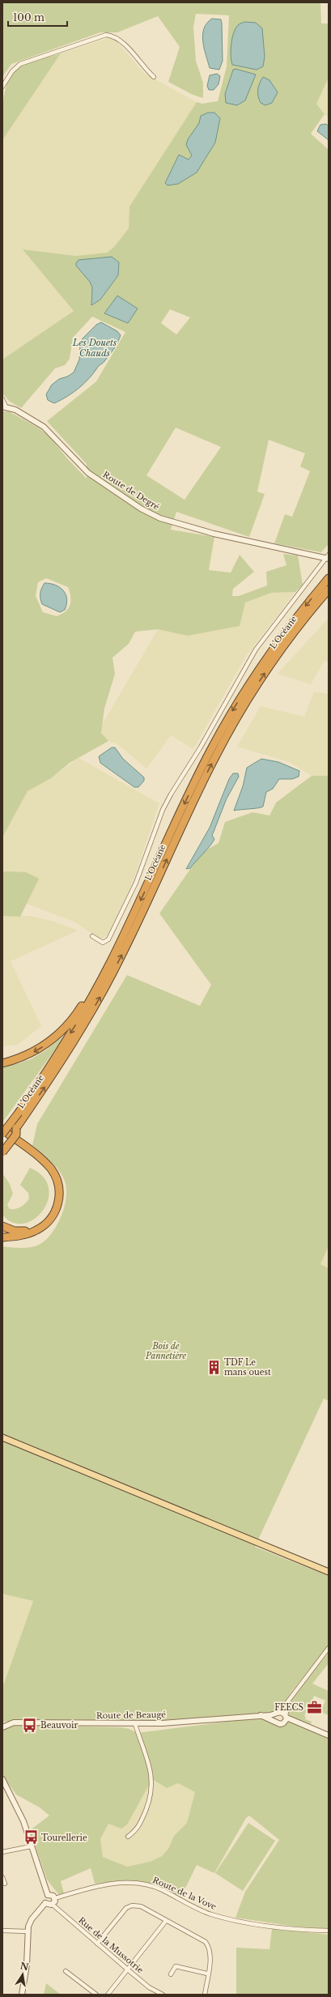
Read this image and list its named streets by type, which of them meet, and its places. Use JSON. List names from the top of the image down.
{
  "streets": {
    "highway": ["L’Océane"],
    "street": [
      "Route de Degré",
      "Route de Beaugé",
      "Route de la Vove",
      "Rue de la Mussotrie"
    ]
  },
  "crossings": [
    ["Route de la Vove", "Rue de la Mussotrie"]
  ],
  "water": ["Les Douets Chauds"],
  "parks": ["Bois de Pannetière"],
  "places": {
    "building": ["TDF Le mans ouest"],
    "office": ["FEECS"],
    "bus stop": ["Beauvoir", "Tourellerie"]
  },
  "scale_bar": "100 m",
  "north": "top"
}
